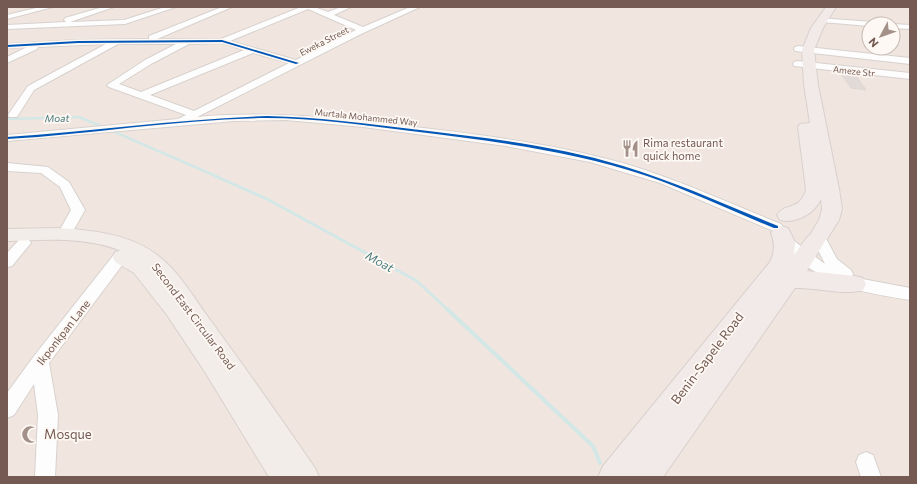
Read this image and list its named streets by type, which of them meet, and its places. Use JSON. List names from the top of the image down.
{
  "streets": {
    "highway": ["Benin-Sapele Road"],
    "main road": ["Second East Circular Road"],
    "street": [
      "Eweka Street",
      "Ameze Str",
      "Murtala Mohammed Way",
      "Ikponkpan Lane"
    ]
  },
  "crossings": [
    ["Eweka Street", "Murtala Mohammed Way"],
    ["Ameze Str", "Benin-Sapele Road"],
    ["Murtala Mohammed Way", "Benin-Sapele Road"],
    ["Second East Circular Road", "Ikponkpan Lane"]
  ],
  "water": ["Moat"],
  "places": {
    "restaurant": ["Rima restaurant quick home"],
    "mosque": ["Mosque"]
  },
  "north": "bottom left"
}
